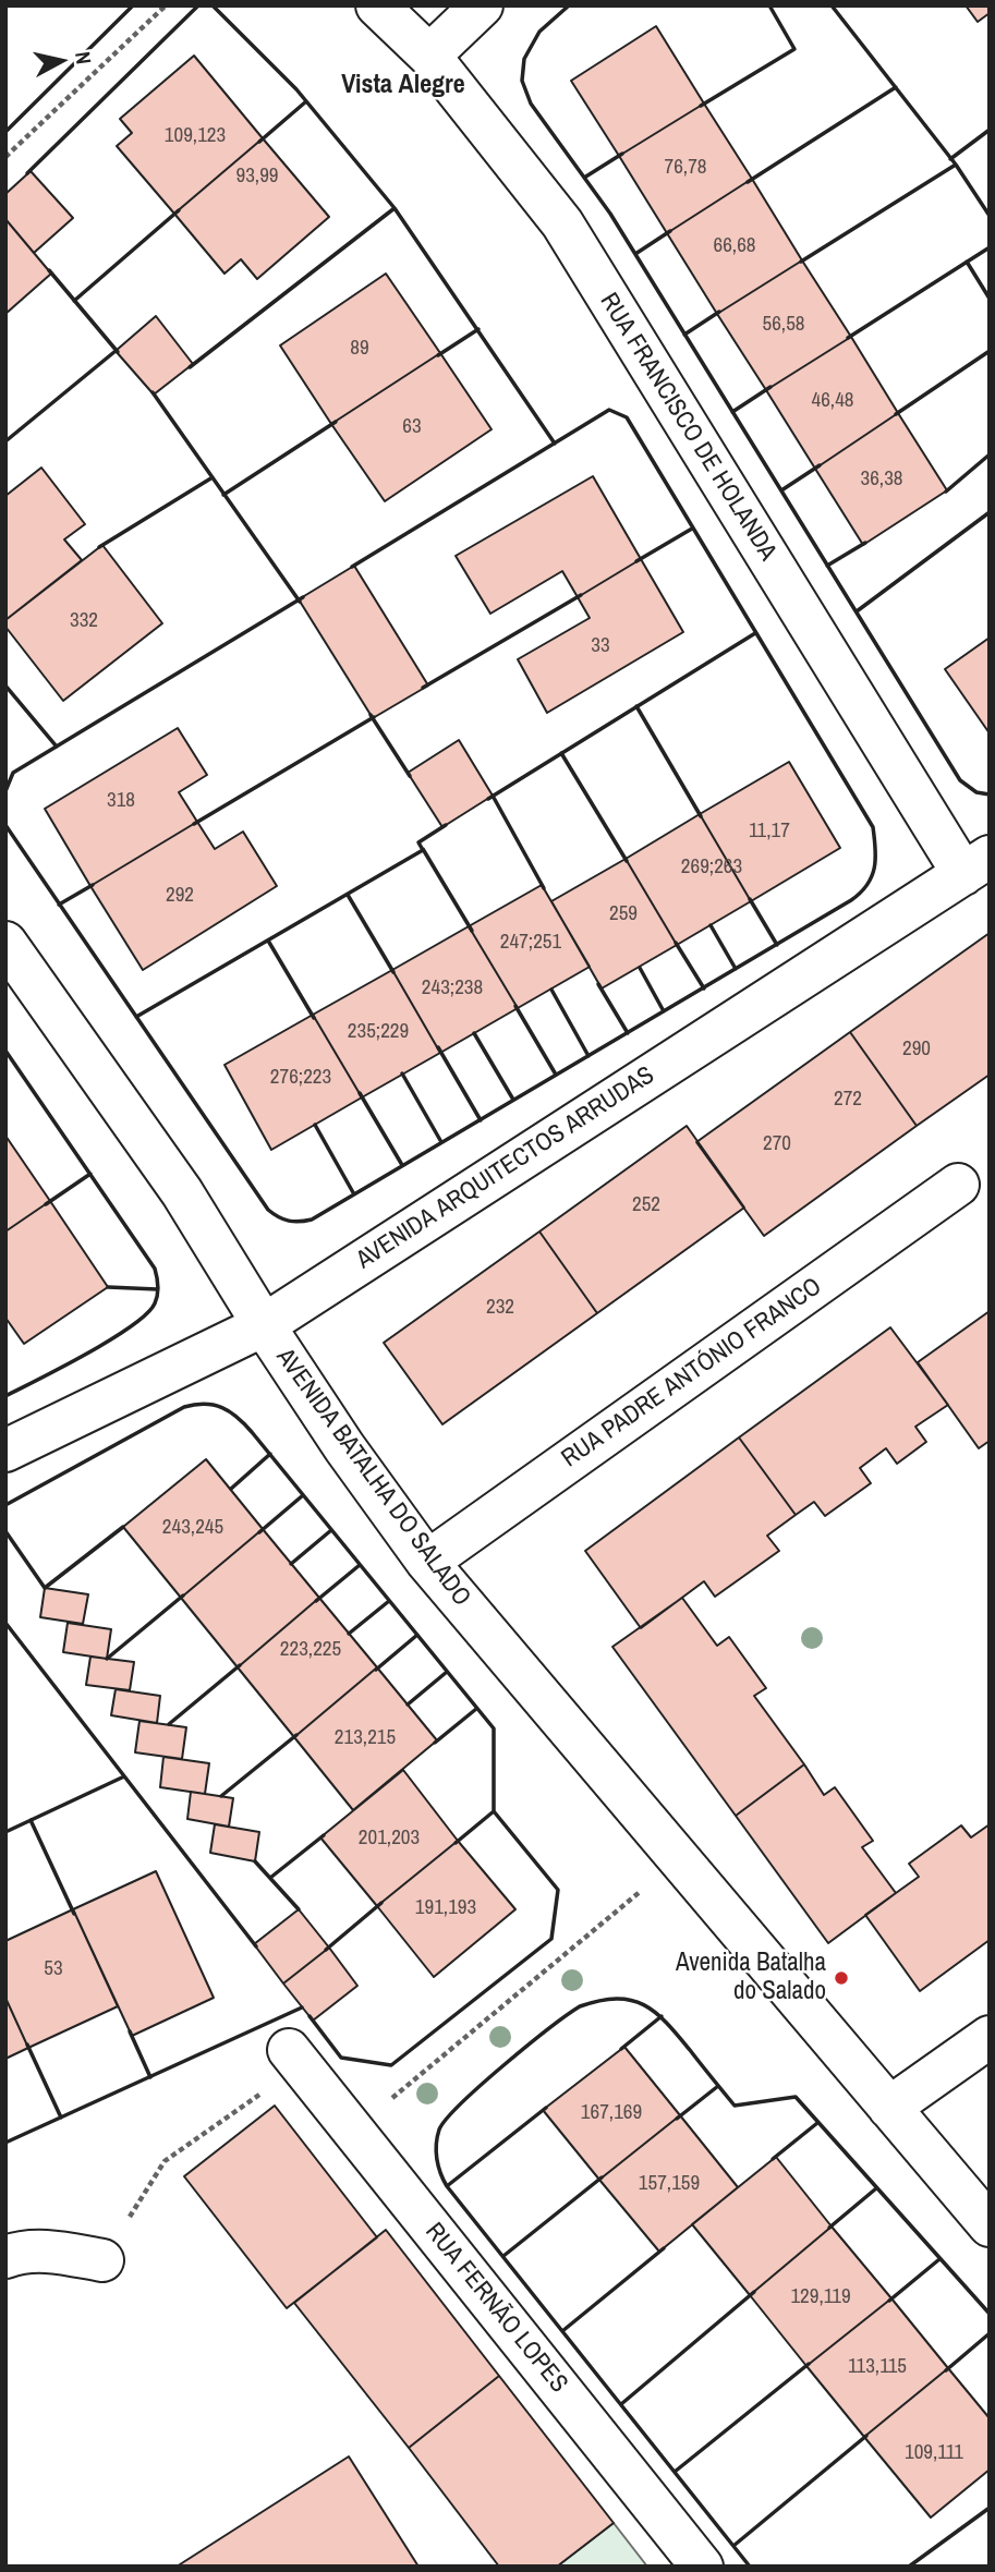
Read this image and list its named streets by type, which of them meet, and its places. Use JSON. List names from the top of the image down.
{
  "streets": {
    "street": [
      "RUA FRANCISCO DE HOLANDA",
      "AVENIDA ARQUITECTOS ARRUDAS",
      "RUA PADRE ANTÓNIO FRANCO",
      "AVENIDA BATALHA DO SALADO",
      "RUA FERNÃO LOPES"
    ]
  },
  "crossings": [
    ["RUA FRANCISCO DE HOLANDA", "AVENIDA ARQUITECTOS ARRUDAS"],
    ["AVENIDA ARQUITECTOS ARRUDAS", "AVENIDA BATALHA DO SALADO"],
    ["RUA PADRE ANTÓNIO FRANCO", "AVENIDA BATALHA DO SALADO"]
  ],
  "districts": ["Vista Alegre"],
  "places": ["Avenida Batalha do Salado"],
  "house_numbers": [
    "109,123",
    "76,78",
    "93,99",
    "66,68",
    "56,58",
    "89",
    "46,48",
    "63",
    "36,38",
    "332",
    "33",
    "318",
    "11,17",
    "269;263",
    "292",
    "259",
    "247;251",
    "243;238",
    "235;229",
    "290",
    "276;223",
    "272",
    "270",
    "252",
    "232",
    "243,245",
    "223,225",
    "213,215",
    "201,203",
    "191,193",
    "53",
    "167,169",
    "157,159",
    "129,119",
    "113,115",
    "109,111"
  ],
  "north": "right"
}
